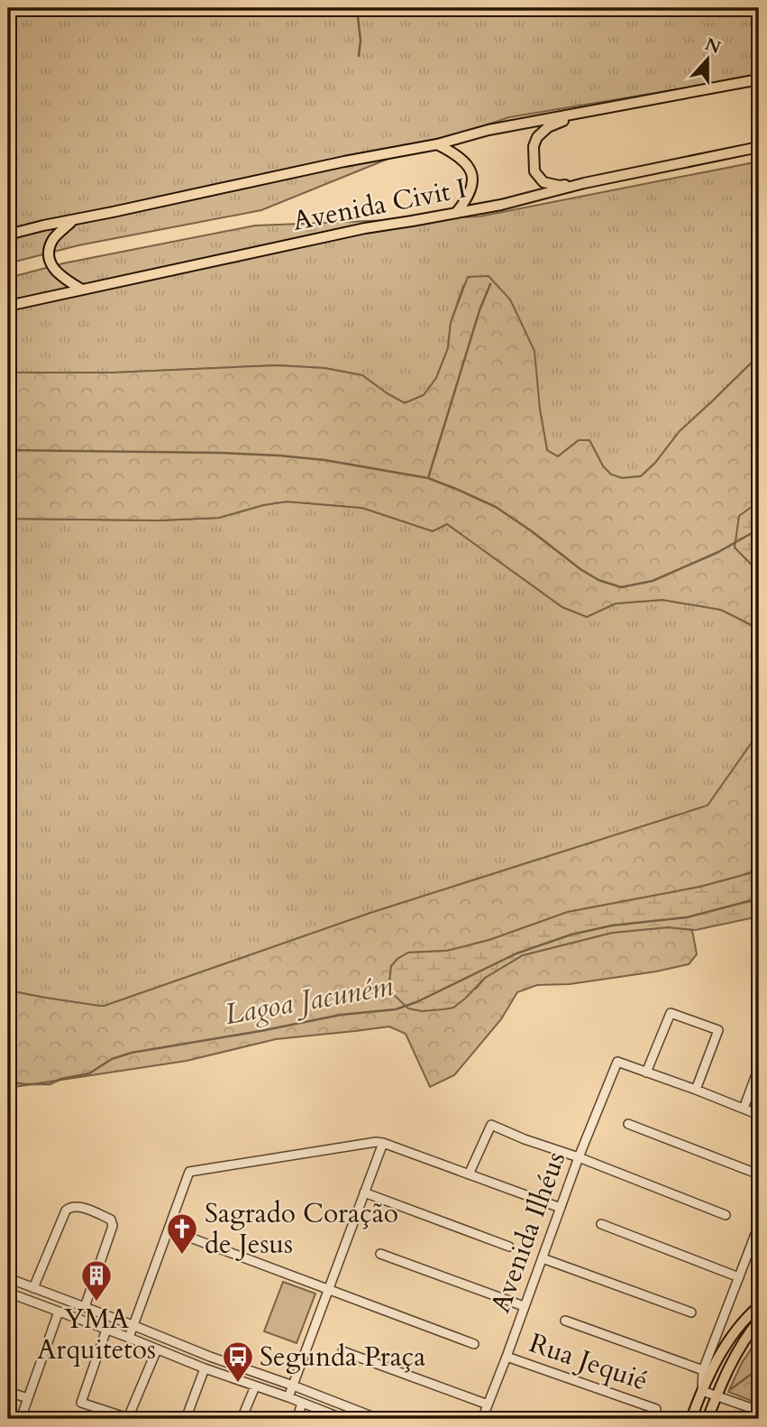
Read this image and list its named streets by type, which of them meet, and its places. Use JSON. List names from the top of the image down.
{
  "streets": {
    "main road": ["Avenida Civit I"],
    "street": ["Avenida Ilhéus", "Rua Jequié"]
  },
  "crossings": [
    ["Avenida Ilhéus", "Rua Jequié"]
  ],
  "water": ["Lagoa Jacuném"],
  "places": {
    "church": ["Sagrado Coração de Jesus"],
    "building": ["YMA Arquitetos"],
    "bus stop": ["Segunda Praça"]
  },
  "north": "top"
}
